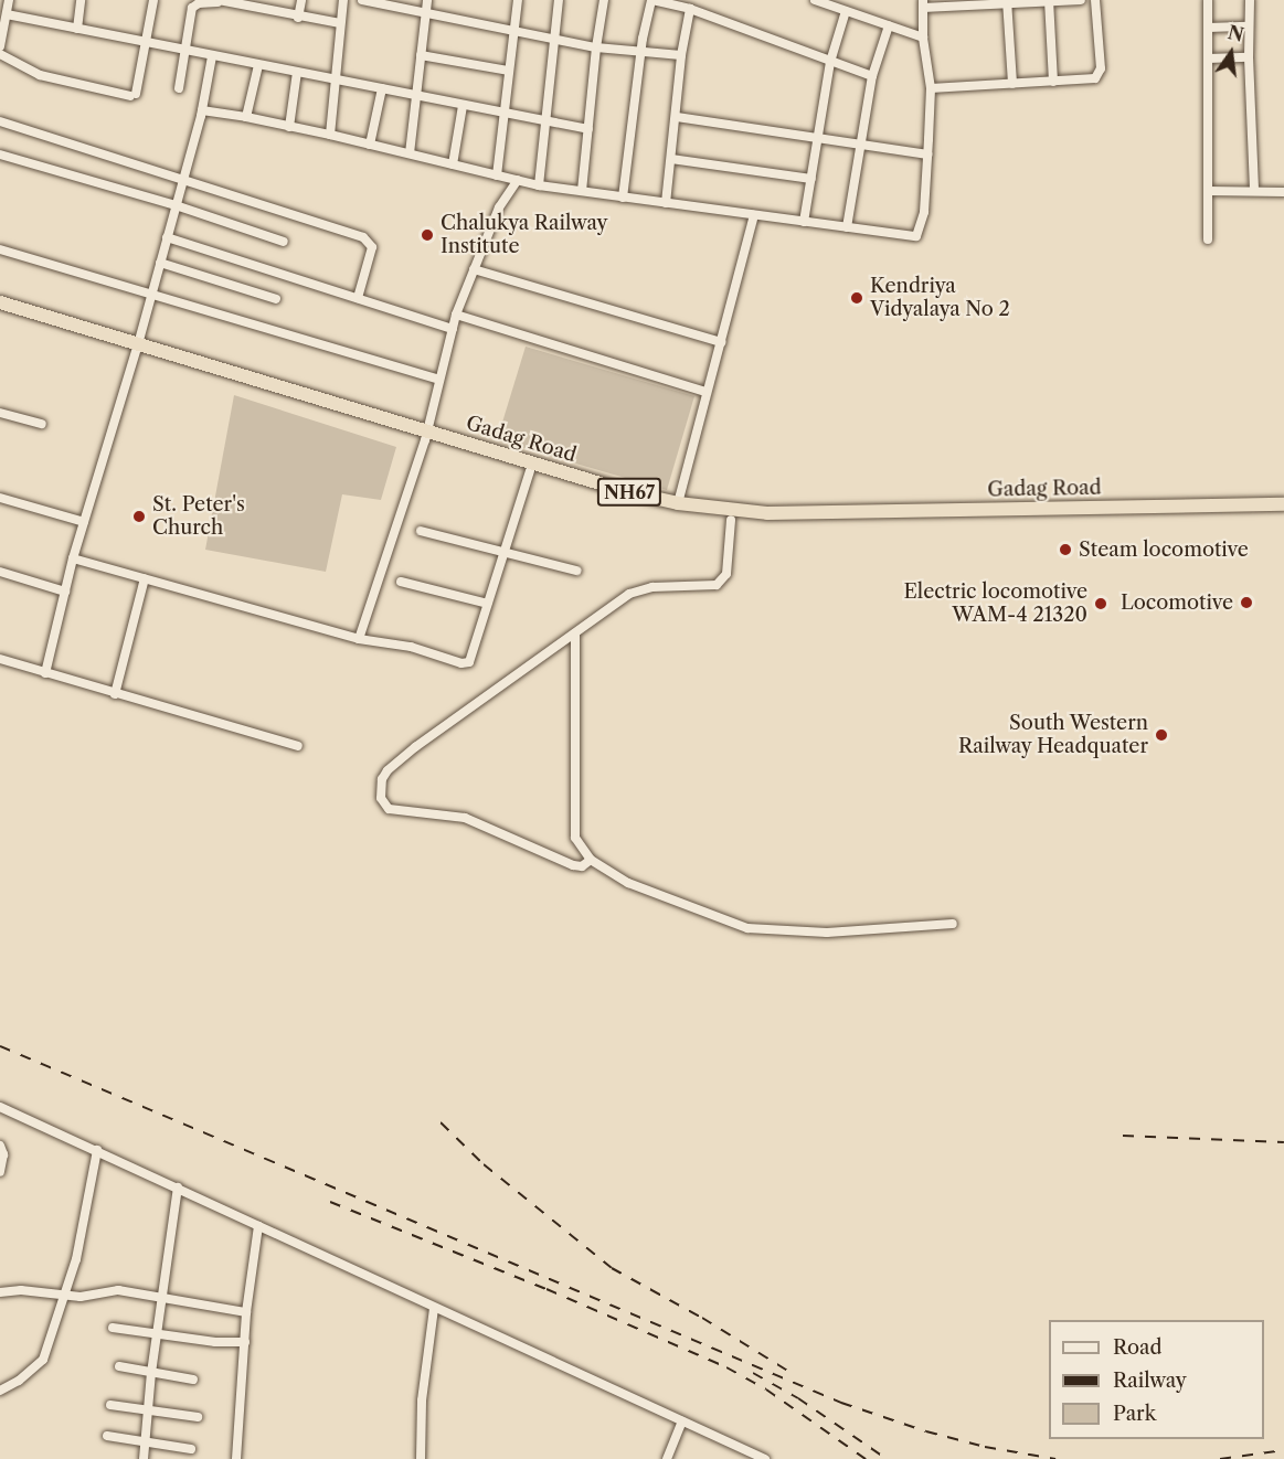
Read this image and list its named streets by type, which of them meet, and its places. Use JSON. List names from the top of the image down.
{
  "streets": {
    "highway": ["Gadag Road", "NH67"]
  },
  "places": [
    "Chalukya Railway Institute",
    "Kendriya Vidyalaya No 2",
    "St. Peter's Church",
    "Steam locomotive",
    "Locomotive",
    "Electric locomotive WAM-4 21320",
    "South Western Railway Headquater"
  ],
  "legend": ["Road", "Railway", "Park"],
  "north": "top"
}
